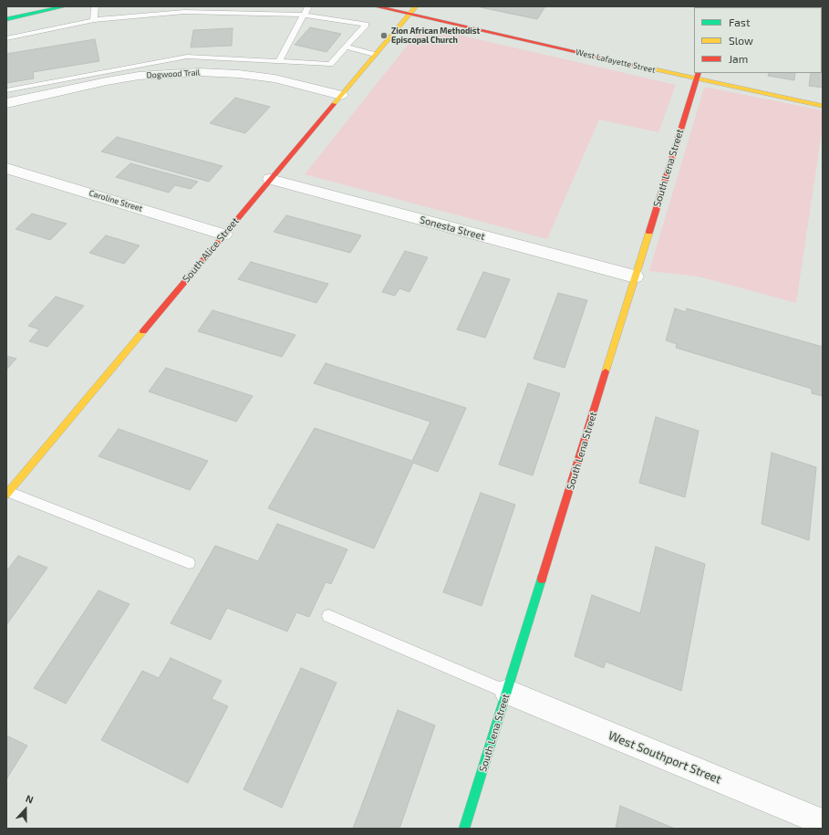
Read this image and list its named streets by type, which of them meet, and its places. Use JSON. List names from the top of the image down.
{
  "streets": {
    "street": [
      "West Lafayette Street",
      "Dogwood Trail",
      "South Lena Street",
      "Caroline Street",
      "Sonesta Street",
      "South Alice Street",
      "West Southport Street"
    ]
  },
  "crossings": [
    ["West Lafayette Street", "South Lena Street"],
    ["West Lafayette Street", "South Alice Street"],
    ["Dogwood Trail", "South Alice Street"],
    ["South Lena Street", "Sonesta Street"],
    ["South Lena Street", "West Southport Street"],
    ["Caroline Street", "South Alice Street"],
    ["Sonesta Street", "South Alice Street"]
  ],
  "places": ["Zion African Methodist Episcopal Church"],
  "legend": ["Fast", "Slow", "Jam"],
  "north": "top"
}
